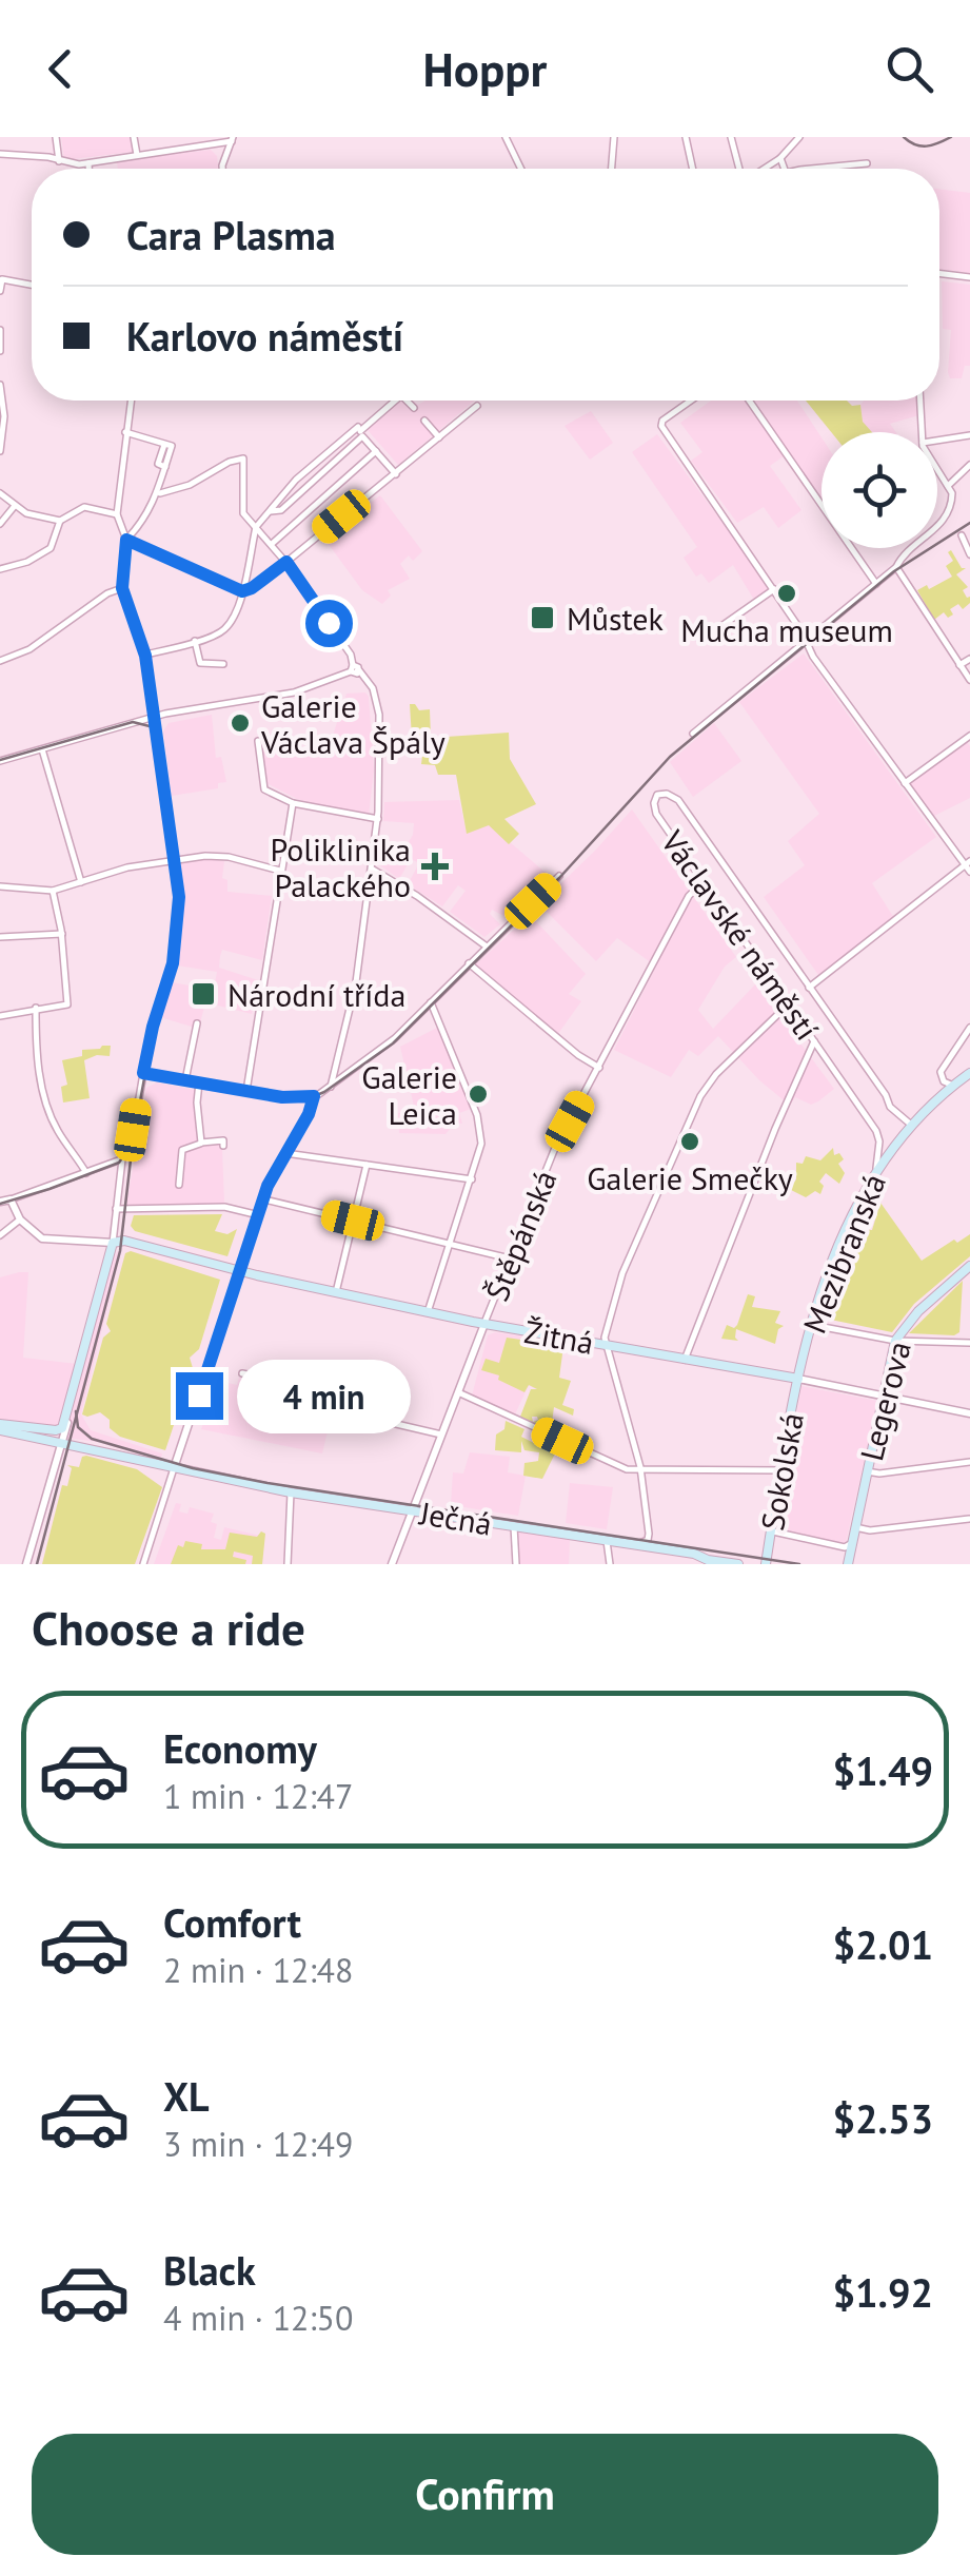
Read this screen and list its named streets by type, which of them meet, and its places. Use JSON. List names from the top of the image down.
{
  "streets": {
    "main road": [
      "Mezibranská",
      "Žitná",
      "Legerova",
      "Sokolská",
      "Ječná"
    ],
    "street": ["Václavské náměstí", "Štěpánská"]
  },
  "crossings": [
    ["Václavské náměstí", "Štěpánská"],
    ["Václavské náměstí", "Mezibranská"],
    ["Štěpánská", "Žitná"],
    ["Štěpánská", "Ječná"],
    ["Mezibranská", "Žitná"],
    ["Mezibranská", "Sokolská"],
    ["Žitná", "Legerova"],
    ["Žitná", "Sokolská"]
  ],
  "places": {
    "other": [
      "Mucha museum",
      "Galerie Václava Špály",
      "Galerie Leica",
      "Galerie Smečky"
    ],
    "transit": ["Můstek", "Národní třída"],
    "health": ["Poliklinika Palackého"]
  },
  "page": {
    "header": "Hoppr",
    "banner": ["Cara Plasma", "Karlovo náměstí"],
    "bubble": "4 min",
    "heading": "Choose a ride",
    "list": [
      {
        "name": "Economy",
        "note": "1 min · 12:47",
        "value": "$1.49"
      },
      {
        "name": "Comfort",
        "note": "2 min · 12:48",
        "value": "$2.01"
      },
      {
        "name": "XL",
        "note": "3 min · 12:49",
        "value": "$2.53"
      },
      {
        "name": "Black",
        "note": "4 min · 12:50",
        "value": "$1.92"
      }
    ],
    "buttons": "Confirm"
  }
}
